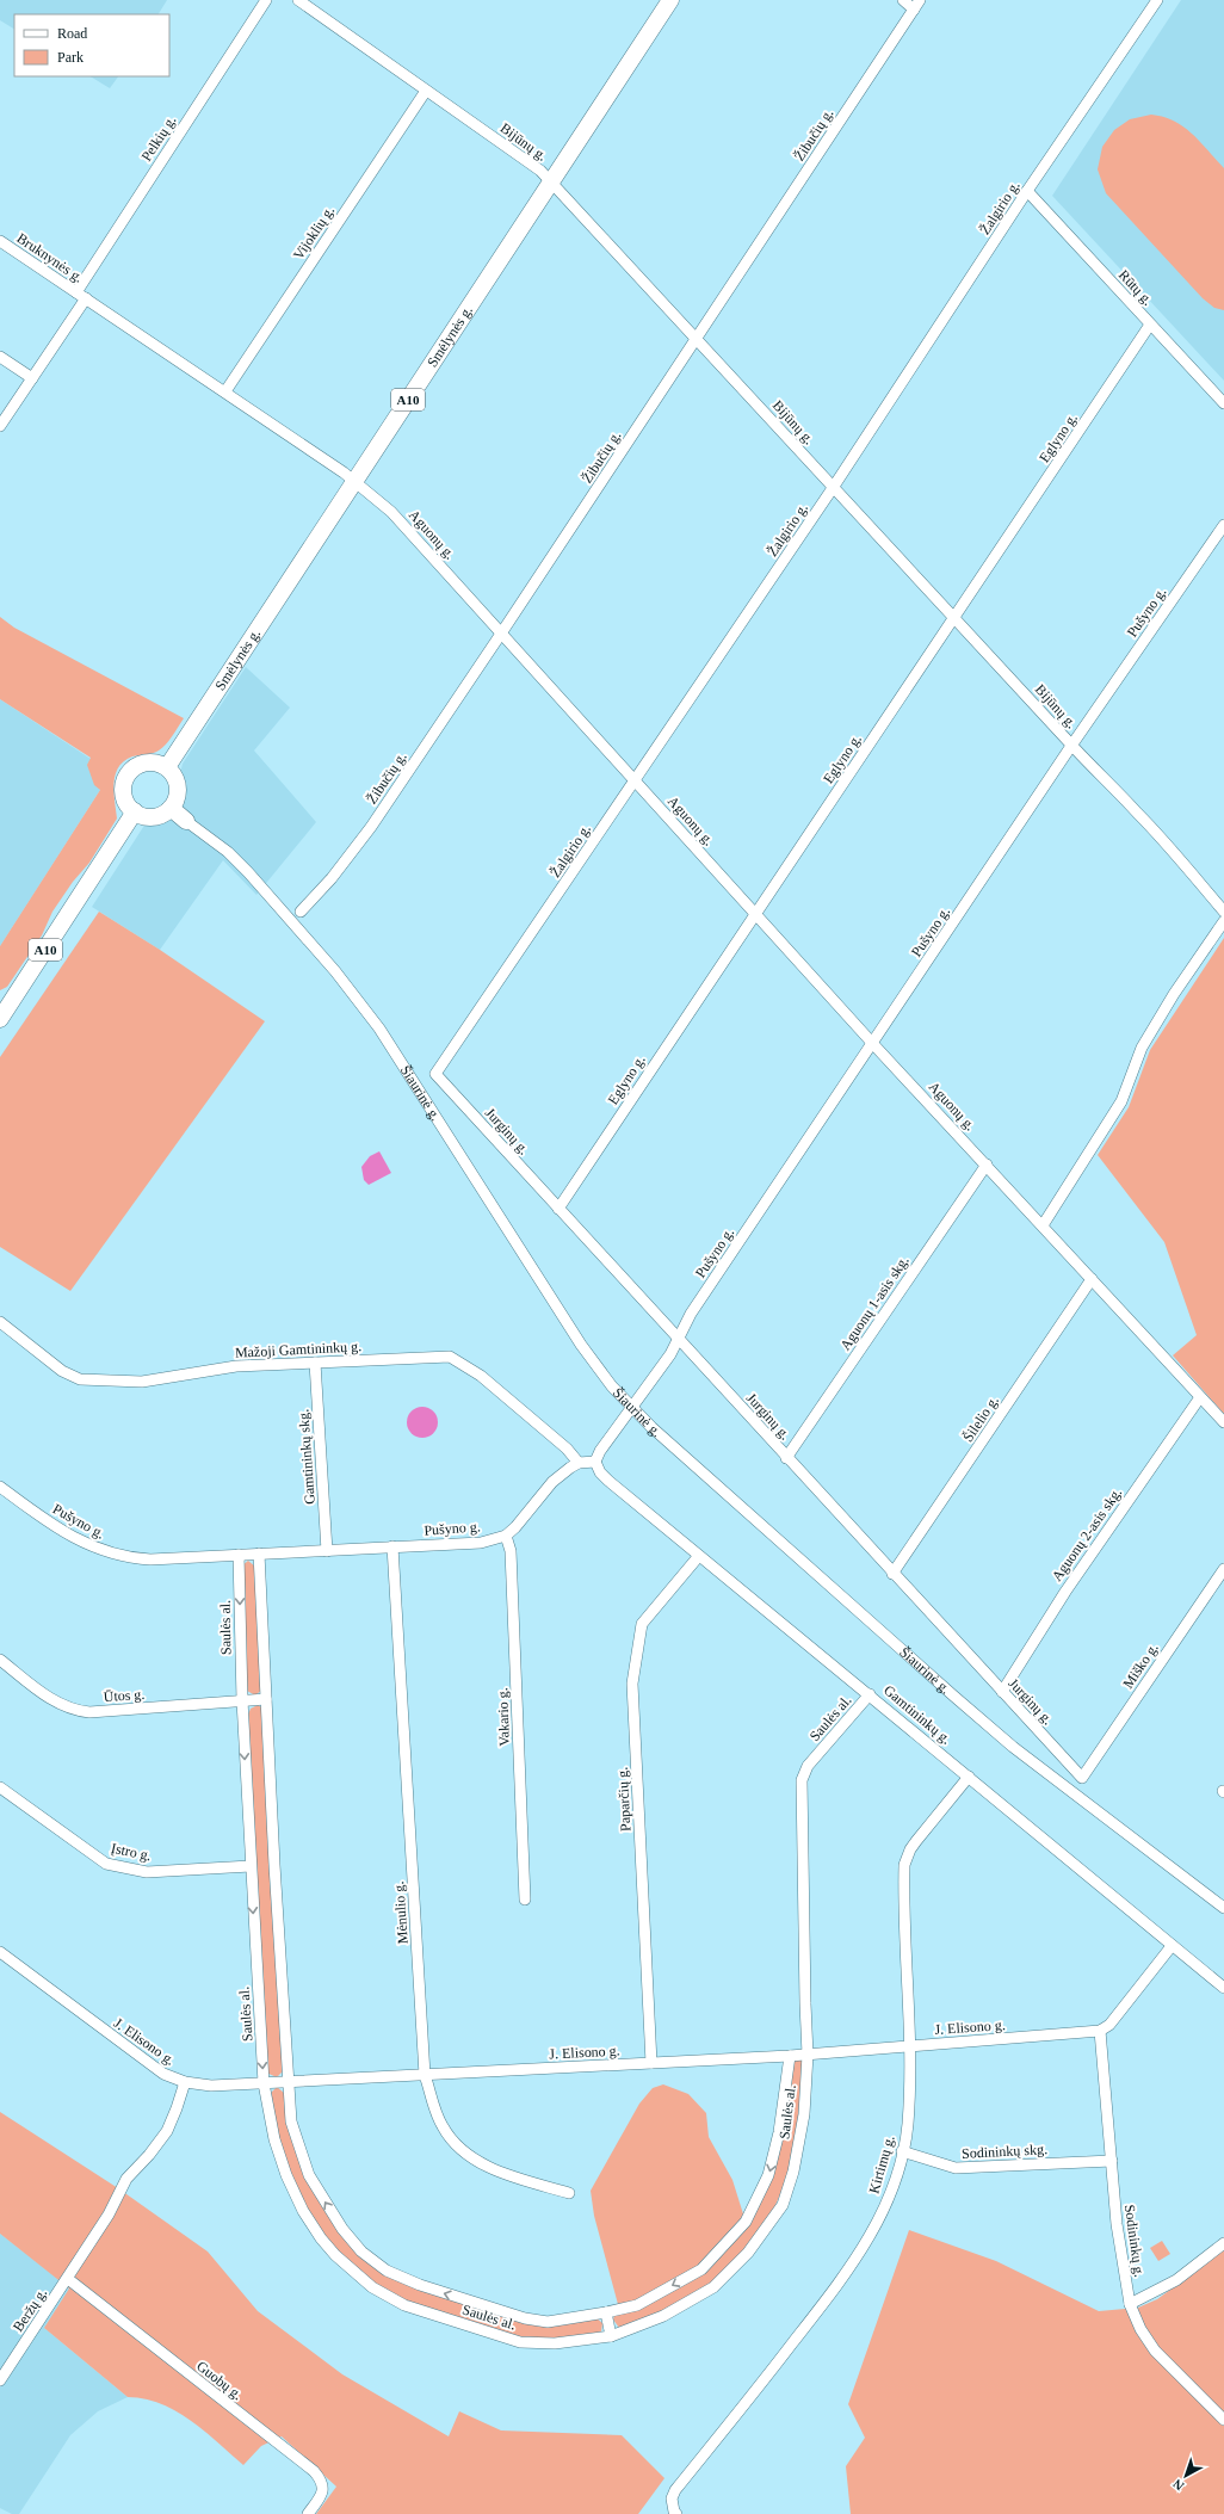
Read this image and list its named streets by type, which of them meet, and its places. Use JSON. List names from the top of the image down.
{
  "streets": {
    "main road": ["Smėlynės g.", "A10", "Šiaurinė g."],
    "street": [
      "Žibučių g.",
      "Pelkių g.",
      "Bijūnų g.",
      "Žalgirio g.",
      "Vijoklių g.",
      "Bruknynės g.",
      "Rūtų g.",
      "Eglyno g.",
      "Aguonų g.",
      "Pušyno g.",
      "Jurginų g.",
      "Aguonų 1-asis skg.",
      "Mažoji Gamtininkų g.",
      "Šilelio g.",
      "Gamtininkų skg.",
      "Aguonų 2-asis skg.",
      "Saulės al.",
      "Miško g.",
      "Ūtos g.",
      "Gamtininkų g.",
      "Vakario g.",
      "Paparčių g.",
      "Įstro g.",
      "Mėnulio g.",
      "J. Elisono g.",
      "Sodininkų skg.",
      "Kirtimų g.",
      "Sodininkų g.",
      "Beržų g.",
      "Guobų g."
    ]
  },
  "crossings": [
    ["Žibučių g.", "Bijūnų g."],
    ["Žibučių g.", "Aguonų g."],
    ["Pelkių g.", "Bruknynės g."],
    ["Pelkių g.", "Aguonų g."],
    ["Bijūnų g.", "Žalgirio g."],
    ["Bijūnų g.", "Vijoklių g."],
    ["Bijūnų g.", "Smėlynės g."],
    ["Bijūnų g.", "Eglyno g."],
    ["Bijūnų g.", "Pušyno g."],
    ["Žalgirio g.", "Rūtų g."],
    ["Žalgirio g.", "Aguonų g."],
    ["Žalgirio g.", "Jurginų g."],
    ["Vijoklių g.", "Aguonų g."],
    ["Bruknynės g.", "Aguonų g."],
    ["Rūtų g.", "Eglyno g."],
    ["Smėlynės g.", "A10"],
    ["Smėlynės g.", "Aguonų g."],
    ["Smėlynės g.", "Šiaurinė g."],
    ["A10", "Šiaurinė g."],
    ["Eglyno g.", "Aguonų g."],
    ["Eglyno g.", "Jurginų g."],
    ["Aguonų g.", "Pušyno g."],
    ["Aguonų g.", "Aguonų 1-asis skg."],
    ["Aguonų g.", "Šilelio g."],
    ["Aguonų g.", "Aguonų 2-asis skg."],
    ["Pušyno g.", "Šiaurinė g."],
    ["Pušyno g.", "Jurginų g."],
    ["Pušyno g.", "Mažoji Gamtininkų g."],
    ["Pušyno g.", "Gamtininkų skg."],
    ["Pušyno g.", "Saulės al."],
    ["Pušyno g.", "Gamtininkų g."],
    ["Pušyno g.", "Vakario g."],
    ["Pušyno g.", "Mėnulio g."],
    ["Jurginų g.", "Aguonų 1-asis skg."],
    ["Jurginų g.", "Šilelio g."],
    ["Jurginų g.", "Aguonų 2-asis skg."],
    ["Jurginų g.", "Miško g."],
    ["Mažoji Gamtininkų g.", "Gamtininkų skg."],
    ["Saulės al.", "Ūtos g."],
    ["Saulės al.", "Gamtininkų g."],
    ["Saulės al.", "Įstro g."],
    ["Saulės al.", "J. Elisono g."],
    ["Gamtininkų g.", "Paparčių g."],
    ["Gamtininkų g.", "Kirtimų g."],
    ["Paparčių g.", "J. Elisono g."],
    ["Mėnulio g.", "J. Elisono g."],
    ["J. Elisono g.", "Kirtimų g."],
    ["J. Elisono g.", "Sodininkų g."],
    ["J. Elisono g.", "Beržų g."],
    ["Sodininkų skg.", "Kirtimų g."],
    ["Sodininkų skg.", "Sodininkų g."],
    ["Beržų g.", "Guobų g."]
  ],
  "legend": ["Road", "Park"],
  "north": "bottom left"
}
